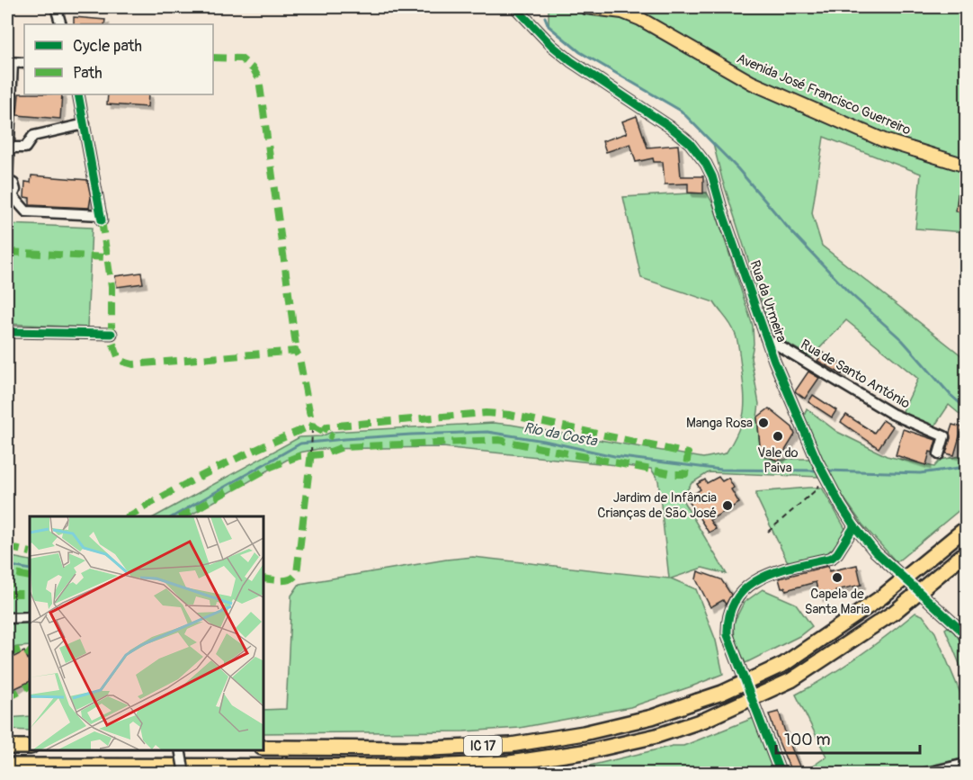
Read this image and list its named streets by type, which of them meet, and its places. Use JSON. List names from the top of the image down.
{
  "streets": {
    "highway": ["IC 17"],
    "main road": ["Avenida José Francisco Guerreiro"],
    "street": ["Rua da Urmeira", "Rua de Santo António"]
  },
  "crossings": [
    ["Rua da Urmeira", "Rua de Santo António"]
  ],
  "water": ["Rio da Costa"],
  "places": [
    "Manga Rosa",
    "Vale do Paiva",
    "Jardim de Infância Crianças de São José",
    "Capela de Santa Maria"
  ],
  "legend": ["Cycle path", "Path"],
  "scale_bar": "100 m"
}
